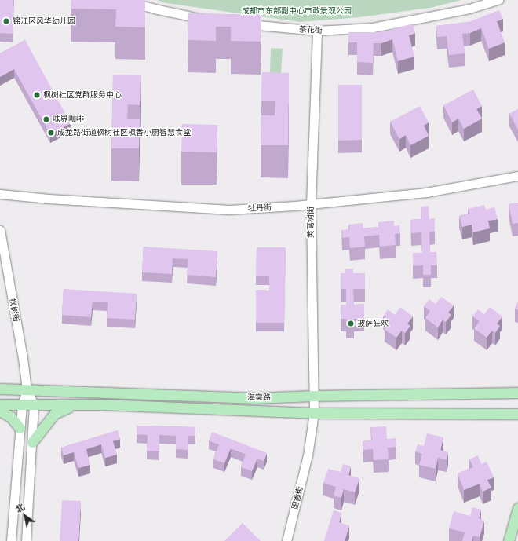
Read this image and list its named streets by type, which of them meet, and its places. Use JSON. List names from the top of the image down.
{
  "streets": {
    "main road": ["海棠路"],
    "street": [
      "茶花街",
      "牡丹街",
      "黄葛树街",
      "枫树街",
      "国香街"
    ]
  },
  "crossings": [
    ["茶花街", "黄葛树街"],
    ["牡丹街", "黄葛树街"],
    ["黄葛树街", "海棠路"],
    ["黄葛树街", "国香街"],
    ["枫树街", "海棠路"],
    ["海棠路", "国香街"]
  ],
  "parks": ["成都市东部副中心市政景观公园"],
  "places": [
    "锦江区风华幼儿园",
    "枫树社区党群服务中心",
    "味界咖啡",
    "成龙路街道枫树社区枫香小厨智慧食堂",
    "披萨狂欢"
  ],
  "north": "top left"
}
